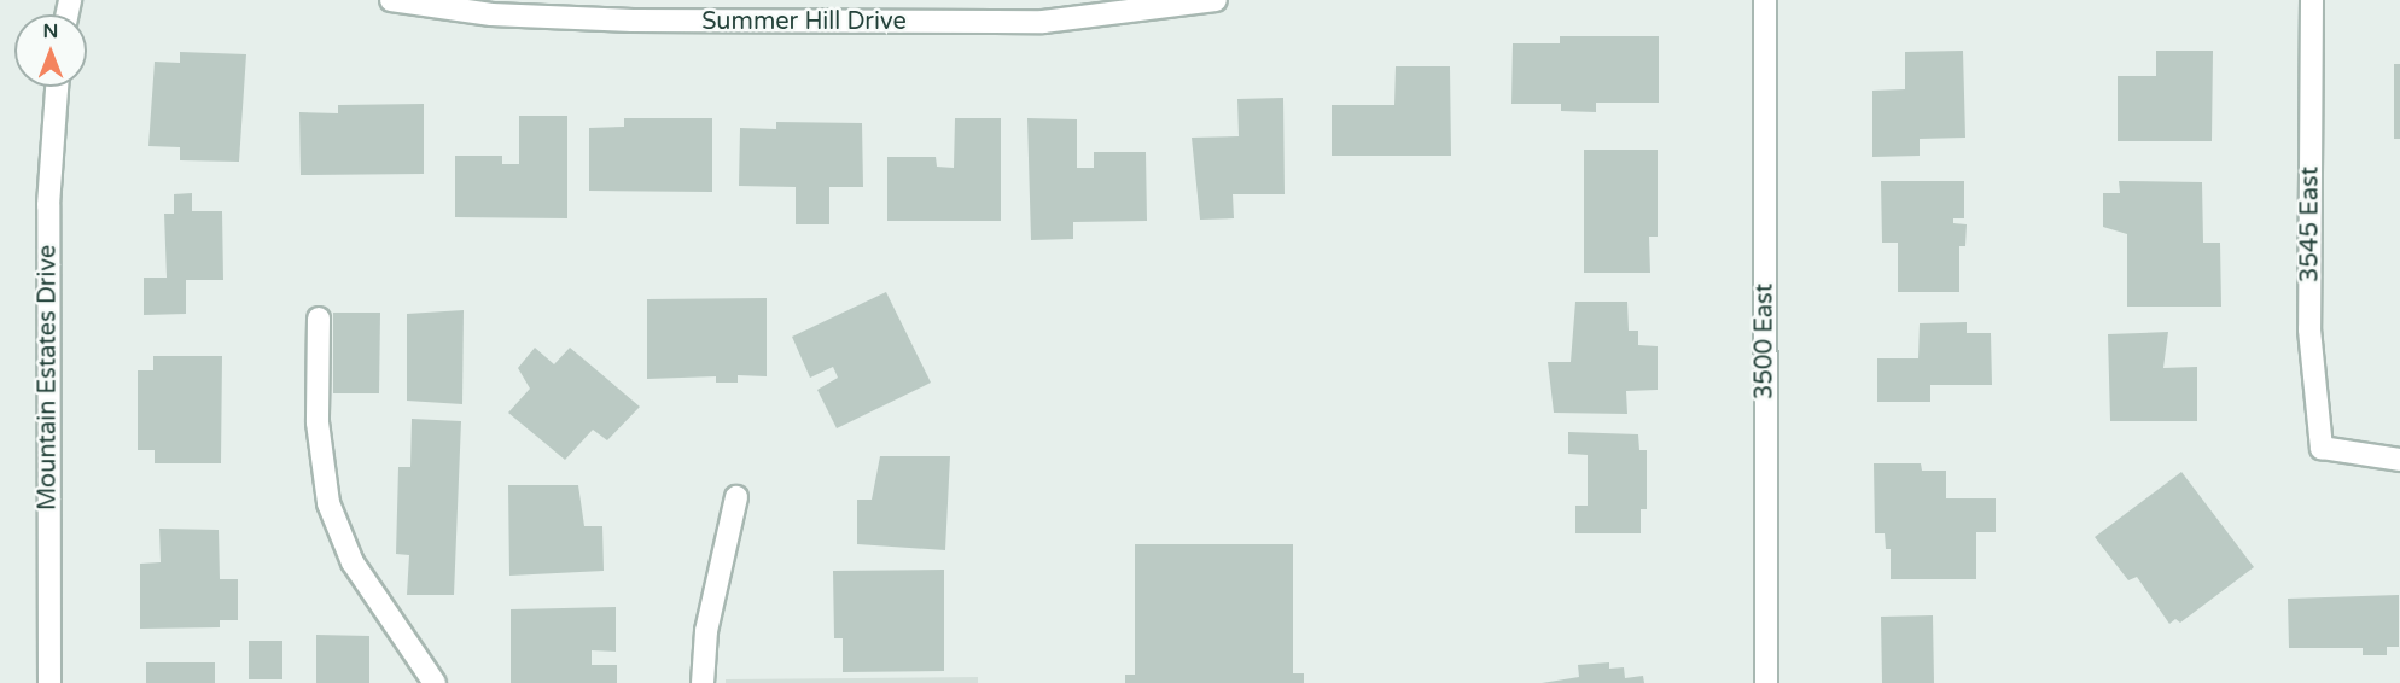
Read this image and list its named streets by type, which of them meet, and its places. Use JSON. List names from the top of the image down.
{
  "streets": {
    "street": [
      "Summer Hill Drive",
      "3545 East",
      "3500 East",
      "Mountain Estates Drive"
    ]
  },
  "north": "top"
}
